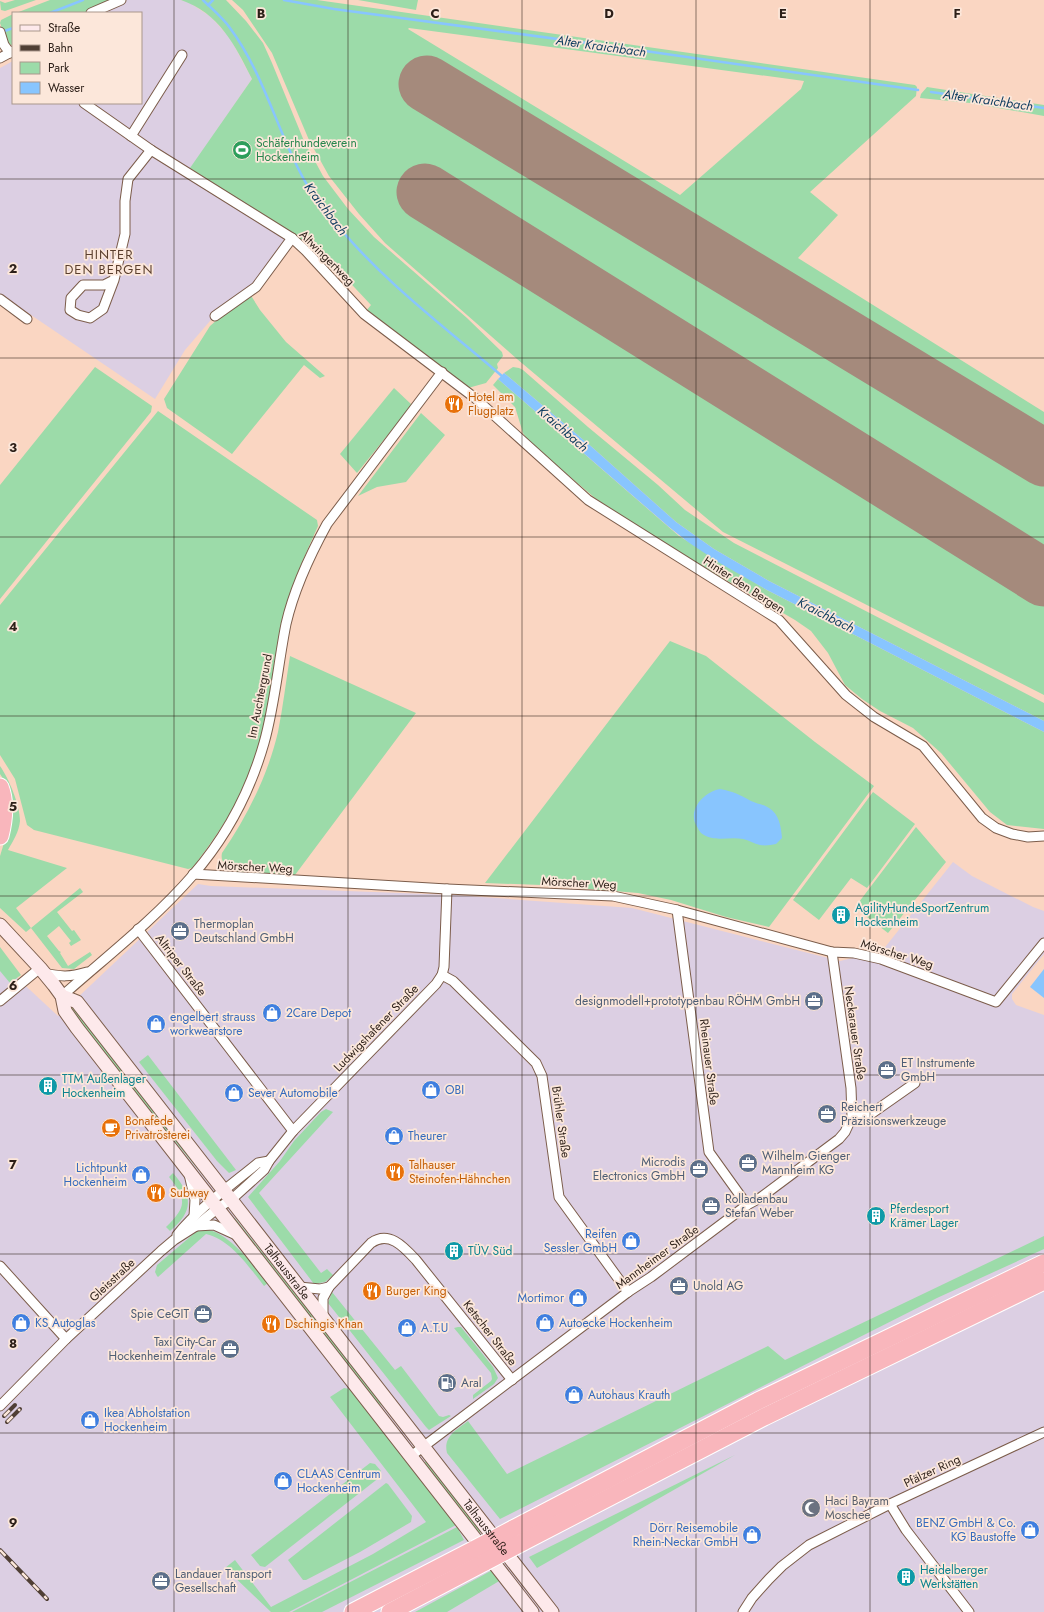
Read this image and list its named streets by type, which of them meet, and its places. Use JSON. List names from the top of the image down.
{
  "streets": {
    "main road": ["Talhausstraße"],
    "street": [
      "Altwingertweg",
      "Hinter den Bergen",
      "Im Auchtergrund",
      "Mörscher Weg",
      "Altriper Straße",
      "Ludwigshafener Straße",
      "Neckarauer Straße",
      "Rheinauer Straße",
      "Brühler Straße",
      "Mannheimer Straße",
      "Gleisstraße",
      "Ketscher Straße",
      "Pfälzer Ring"
    ]
  },
  "crossings": [
    ["Altwingertweg", "Hinter den Bergen"],
    ["Altwingertweg", "Im Auchtergrund"],
    ["Im Auchtergrund", "Mörscher Weg"],
    ["Im Auchtergrund", "Altriper Straße"],
    ["Im Auchtergrund", "Talhausstraße"],
    ["Mörscher Weg", "Neckarauer Straße"],
    ["Mörscher Weg", "Rheinauer Straße"],
    ["Altriper Straße", "Ludwigshafener Straße"],
    ["Ludwigshafener Straße", "Brühler Straße"],
    ["Ludwigshafener Straße", "Talhausstraße"],
    ["Ludwigshafener Straße", "Gleisstraße"],
    ["Neckarauer Straße", "Mannheimer Straße"],
    ["Rheinauer Straße", "Mannheimer Straße"],
    ["Brühler Straße", "Mannheimer Straße"],
    ["Mannheimer Straße", "Talhausstraße"],
    ["Mannheimer Straße", "Ketscher Straße"],
    ["Talhausstraße", "Gleisstraße"],
    ["Talhausstraße", "Ketscher Straße"]
  ],
  "districts": ["HINTER DEN BERGEN"],
  "water": ["Alter Kraichbach", "Kraichbach"],
  "places": {
    "sports": ["Schäferhundeverein Hockenheim"],
    "restaurant": [
      "Hotel am Flugplatz",
      "Talhauser Steinofen-Hähnchen",
      "Subway",
      "Burger King",
      "Dschingis Khan"
    ],
    "building": [
      "AgilityHundeSportZentrum Hockenheim",
      "TTM Außenlager Hockenheim",
      "Pferdesport Krämer Lager",
      "TÜV Süd",
      "Heidelberger Werkstätten"
    ],
    "office": [
      "Thermoplan Deutschland GmbH",
      "designmodell+prototypenbau RÖHM GmbH",
      "ET Instrumente GmbH",
      "Reichert Präzisionswerkzeuge",
      "Wilhelm Gienger Mannheim KG",
      "Microdis Electronics GmbH",
      "Rolladenbau Stefan Weber",
      "Unold AG",
      "Spie CeGIT",
      "Taxi City-Car Hockenheim Zentrale",
      "Landauer Transport Gesellschaft"
    ],
    "shop": [
      "2Care Depot",
      "engelbert strauss workwearstore",
      "OBI",
      "Sever Automobile",
      "Theurer",
      "Lichtpunkt Hockenheim",
      "Reifen Sessler GmbH",
      "Mortimor",
      "KS Autoglas",
      "Autoecke Hockenheim",
      "A.T.U",
      "Autohaus Krauth",
      "Ikea Abholstation Hockenheim",
      "CLAAS Centrum Hockenheim",
      "BENZ GmbH & Co. KG Baustoffe",
      "Dörr Reisemobile Rhein-Neckar GmbH"
    ],
    "cafe": ["Bonafede Privatrösterei"],
    "fuel station": ["Aral"],
    "mosque": ["Haci Bayram Moschee"]
  },
  "legend": [
    "Straße",
    "Bahn",
    "Park",
    "Wasser"
  ],
  "grid": {
    "columns": [
      "B",
      "C",
      "D",
      "E",
      "F"
    ],
    "rows": [
      "2",
      "3",
      "4",
      "5",
      "6",
      "7",
      "8",
      "9"
    ]
  }
}
